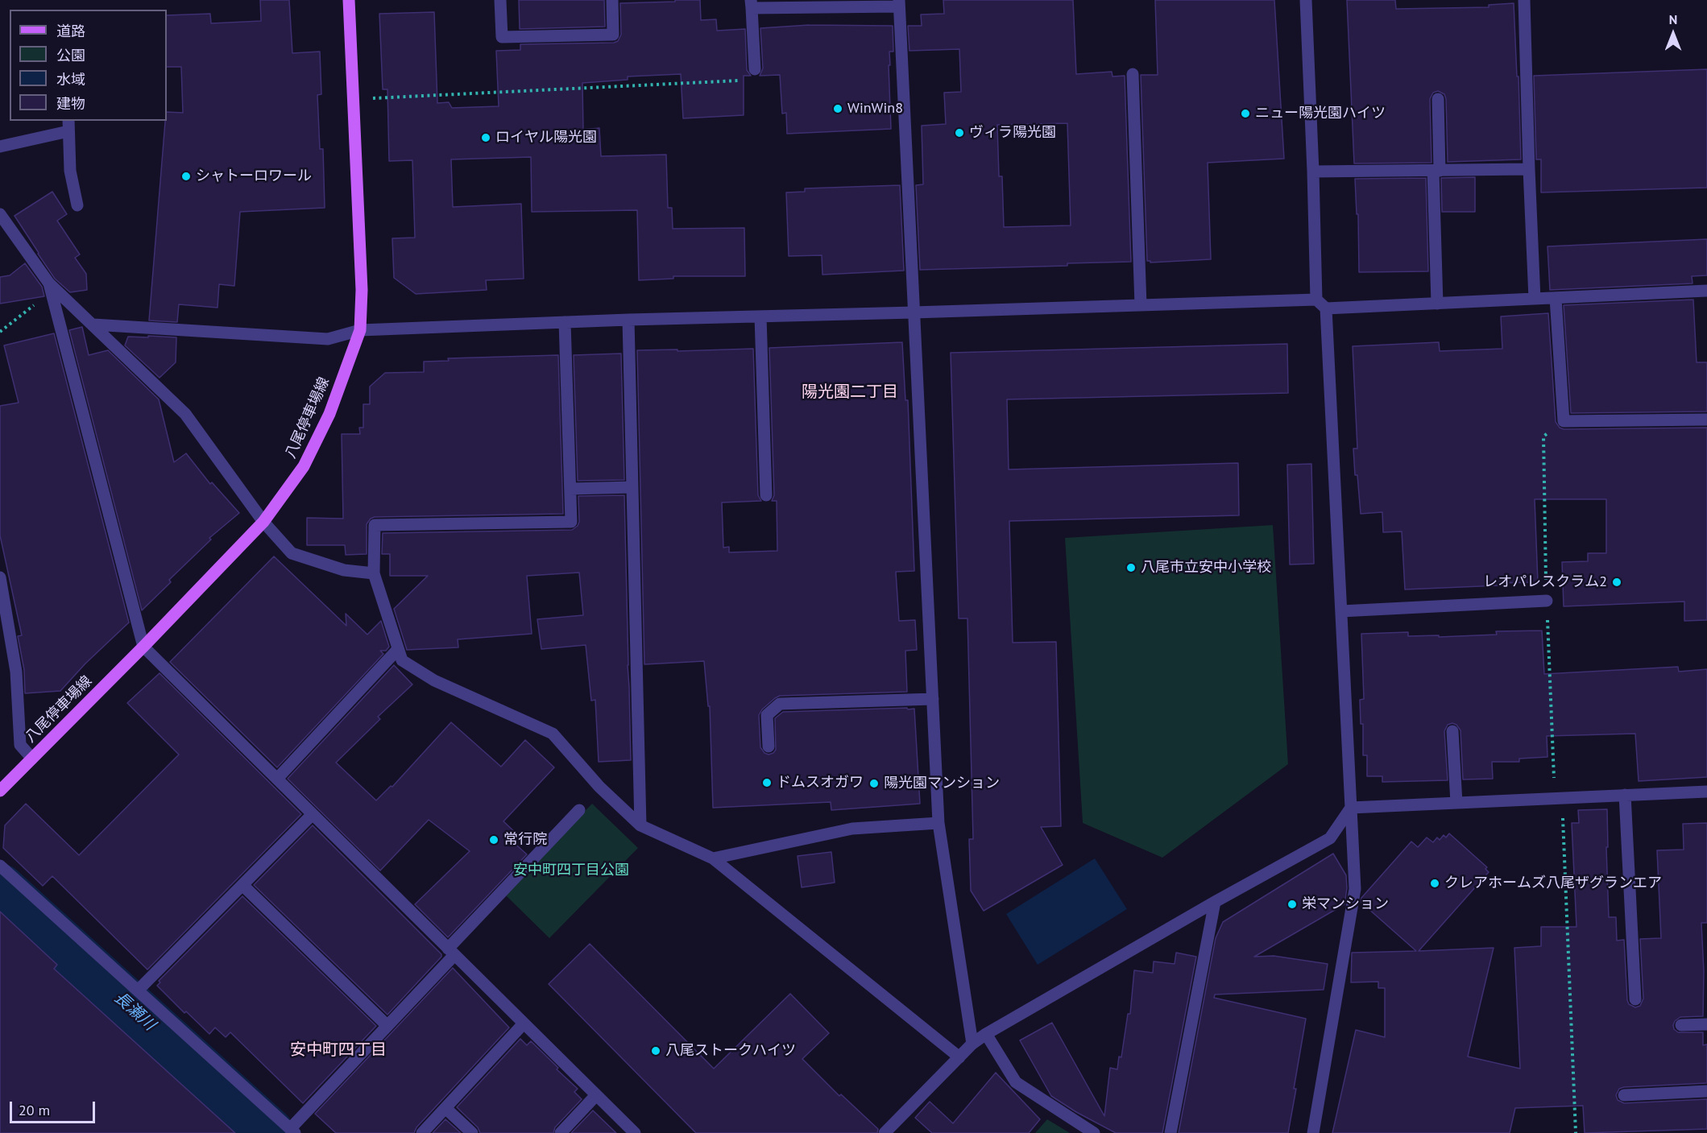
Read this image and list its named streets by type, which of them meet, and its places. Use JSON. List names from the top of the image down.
{
  "streets": {
    "main road": ["八尾停車場線"]
  },
  "districts": ["陽光園二丁目", "安中町四丁目"],
  "water": ["長瀬川"],
  "parks": ["安中町四丁目公園"],
  "places": [
    "WinWin8",
    "ニュー陽光園ハイツ",
    "ヴィラ陽光園",
    "ロイヤル陽光園",
    "シャトーロワール",
    "八尾市立安中小学校",
    "レオパレスクラム2",
    "ドムスオガワ",
    "陽光園マンション",
    "常行院",
    "クレアホームズ八尾ザグランエア",
    "栄マンション",
    "八尾ストークハイツ"
  ],
  "legend": [
    "道路",
    "公園",
    "水域",
    "建物"
  ],
  "scale_bar": "20 m",
  "north": "top"
}
